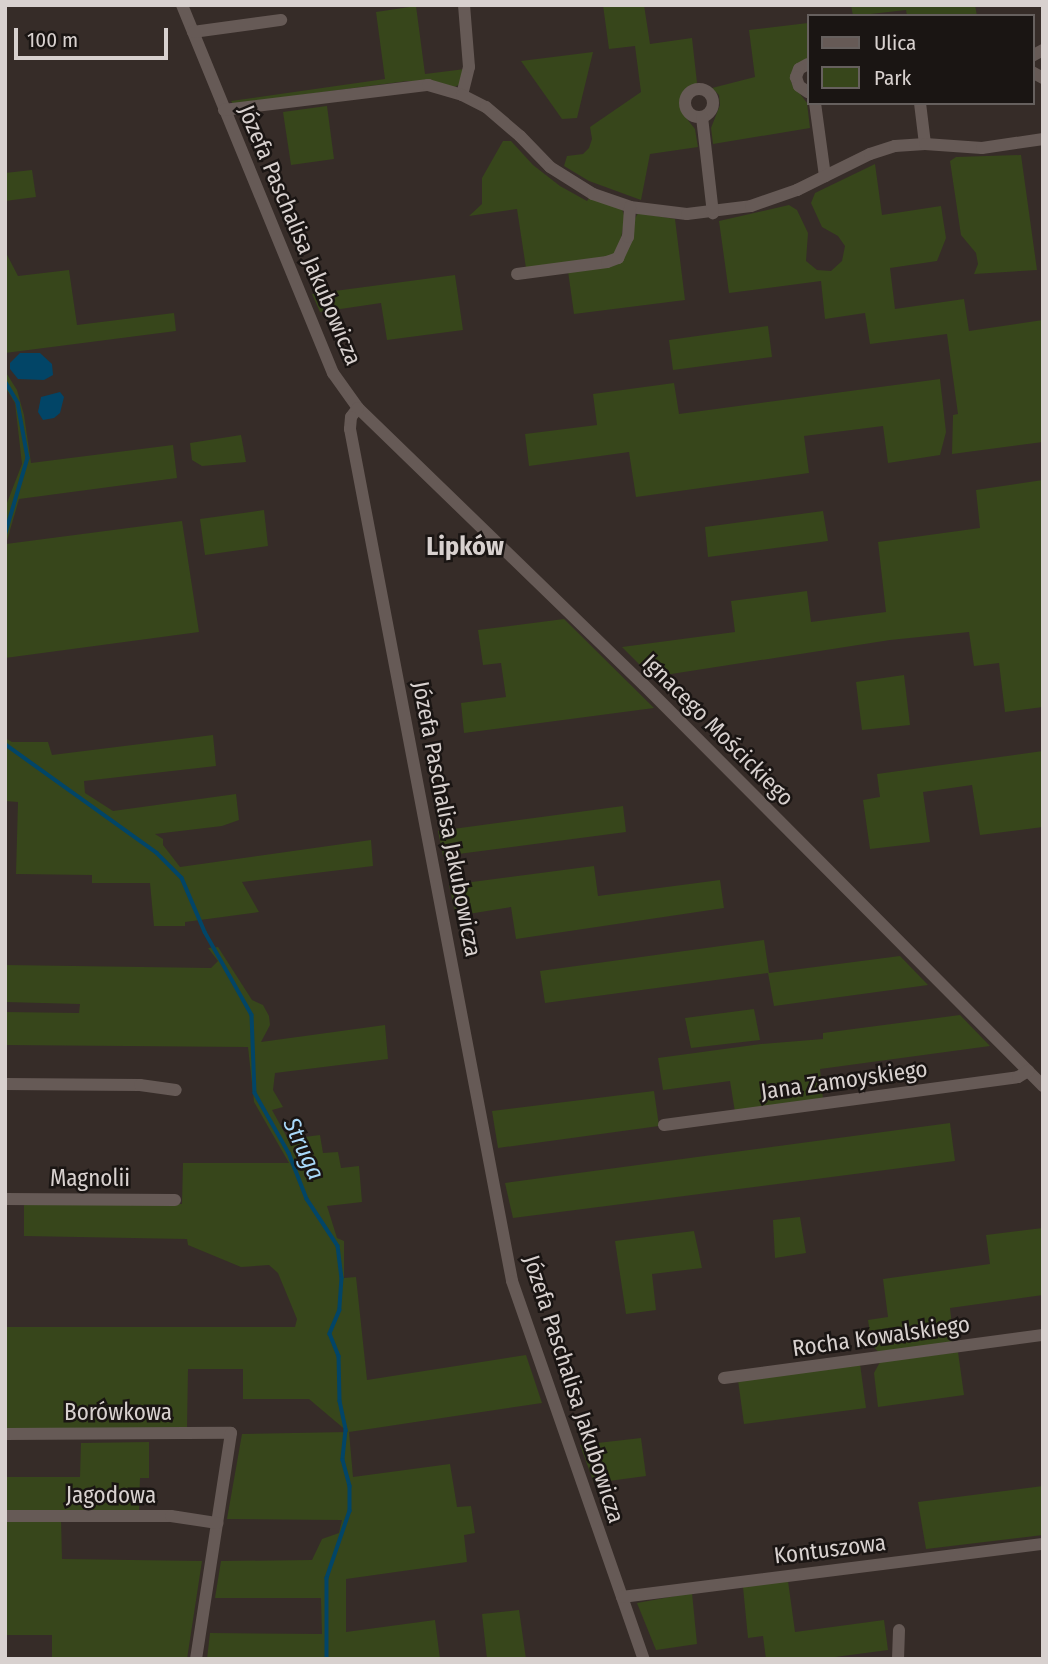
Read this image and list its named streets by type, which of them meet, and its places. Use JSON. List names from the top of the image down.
{
  "streets": {
    "street": [
      "Józefa Paschalisa Jakubowicza",
      "Ignacego Mościckiego",
      "Jana Zamoyskiego",
      "Magnolii",
      "Rocha Kowalskiego",
      "Borówkowa",
      "Jagodowa",
      "Kontuszowa"
    ]
  },
  "crossings": [
    ["Józefa Paschalisa Jakubowicza", "Ignacego Mościckiego"],
    ["Józefa Paschalisa Jakubowicza", "Kontuszowa"],
    ["Ignacego Mościckiego", "Jana Zamoyskiego"],
    ["Borówkowa", "Jagodowa"]
  ],
  "districts": ["Lipków"],
  "water": ["Struga"],
  "legend": ["Ulica", "Park"],
  "scale_bar": "100 m"
}
